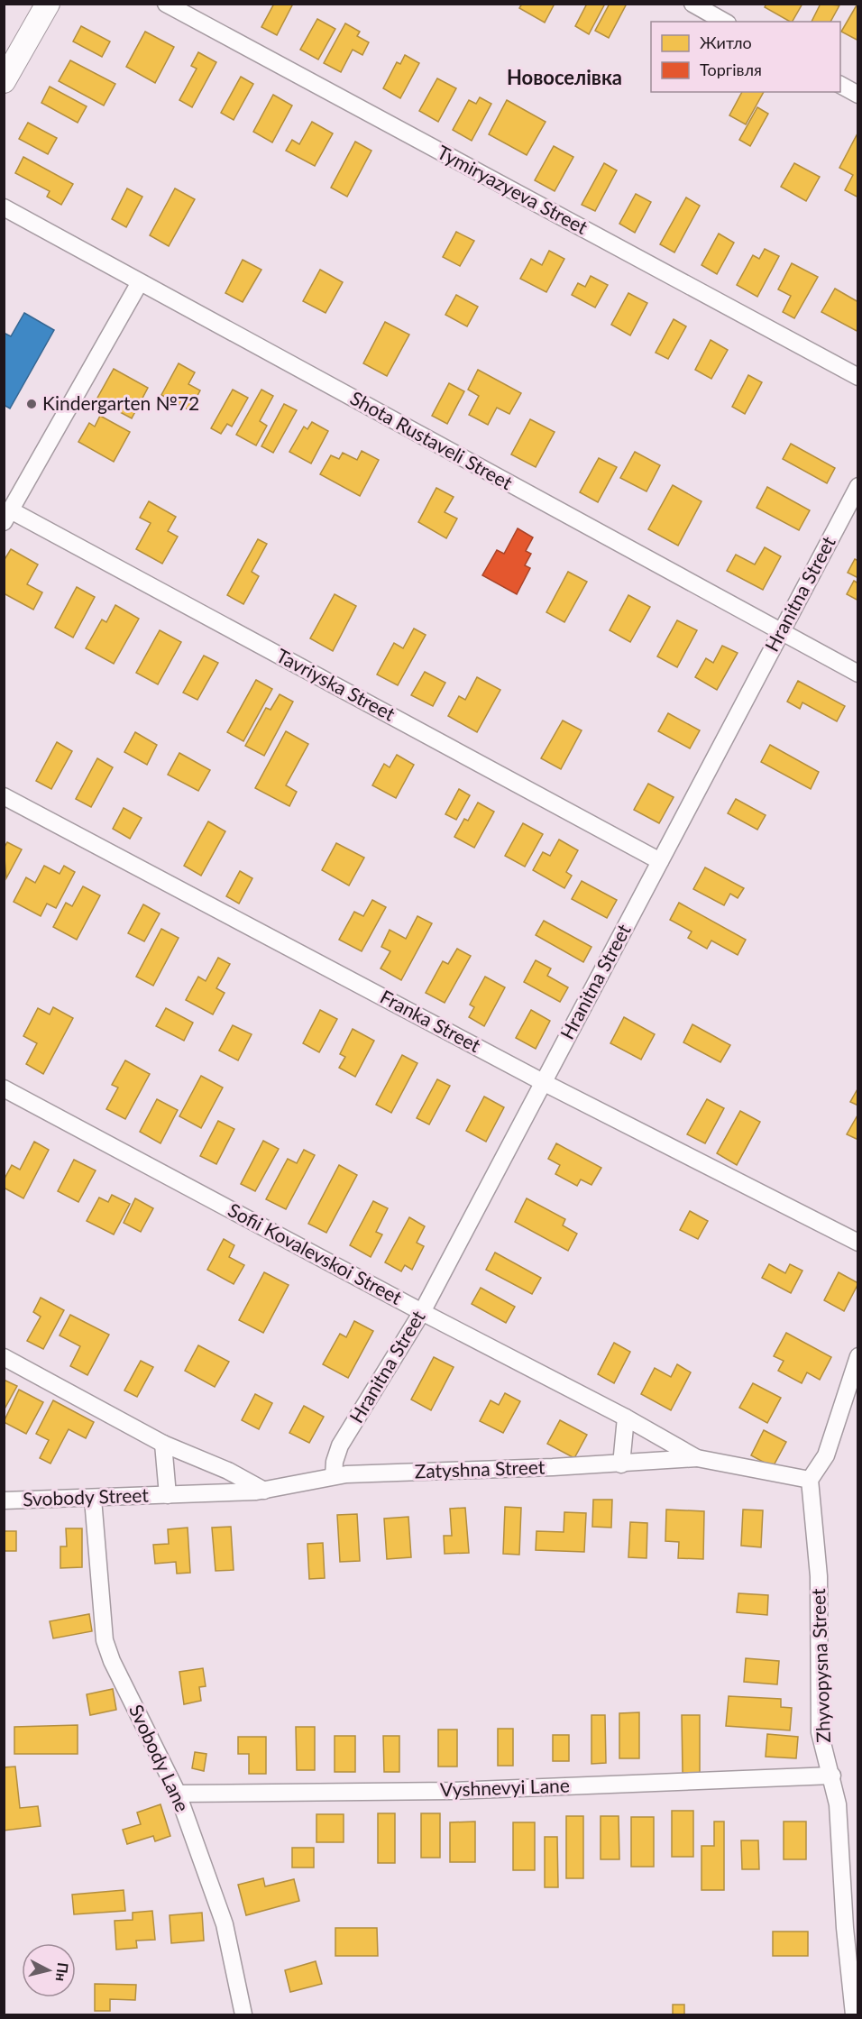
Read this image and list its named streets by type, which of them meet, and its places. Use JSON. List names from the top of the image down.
{
  "streets": {
    "street": [
      "Tymiryazyeva Street",
      "Shota Rustaveli Street",
      "Hranitna Street",
      "Tavriyska Street",
      "Franka Street",
      "Sofii Kovalevskoi Street",
      "Zatyshna Street",
      "Svobody Street",
      "Zhyvopysna Street",
      "Svobody Lane",
      "Vyshnevyi Lane"
    ]
  },
  "crossings": [
    ["Shota Rustaveli Street", "Hranitna Street"],
    ["Hranitna Street", "Tavriyska Street"],
    ["Hranitna Street", "Franka Street"],
    ["Hranitna Street", "Sofii Kovalevskoi Street"],
    ["Hranitna Street", "Zatyshna Street"],
    ["Sofii Kovalevskoi Street", "Zatyshna Street"],
    ["Sofii Kovalevskoi Street", "Zhyvopysna Street"],
    ["Zatyshna Street", "Svobody Street"],
    ["Svobody Street", "Svobody Lane"],
    ["Zhyvopysna Street", "Vyshnevyi Lane"],
    ["Svobody Lane", "Vyshnevyi Lane"]
  ],
  "districts": ["Новоселівка"],
  "places": ["Kindergarten №72"],
  "legend": ["Житло", "Торгівля"],
  "north": "right"
}
